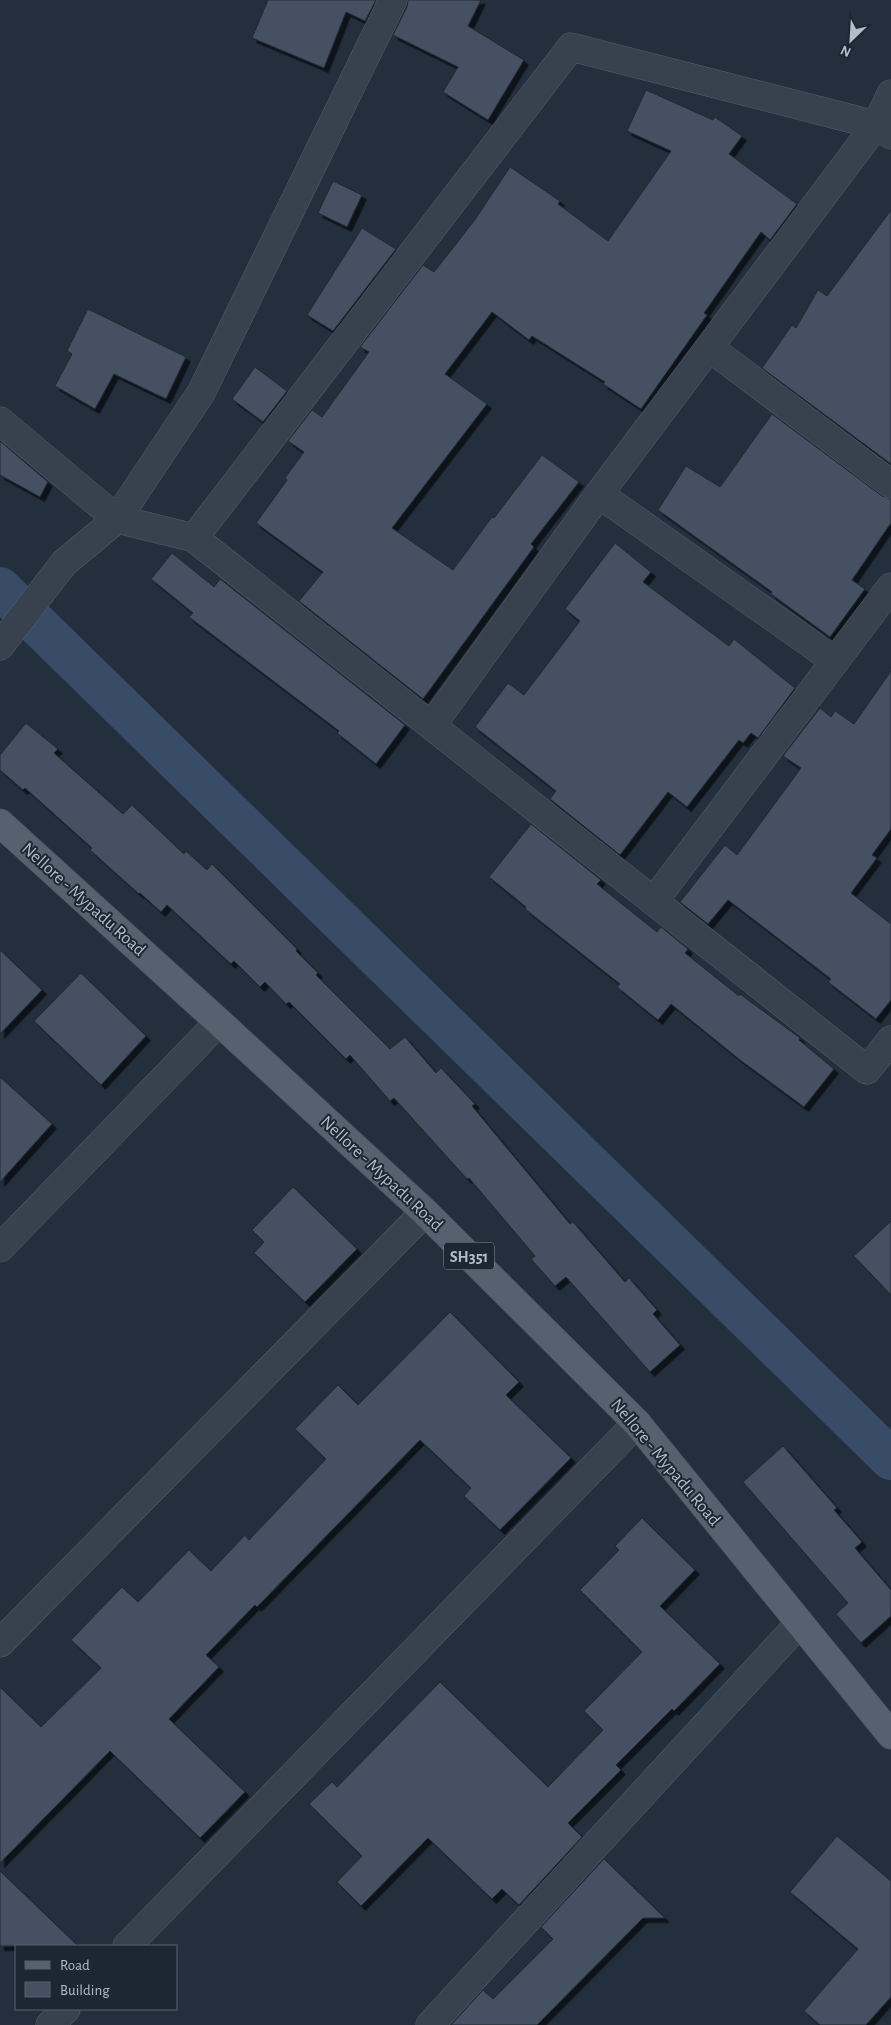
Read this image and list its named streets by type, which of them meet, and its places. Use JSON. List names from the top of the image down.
{
  "streets": {
    "main road": ["Nellore - Mypadu Road", "SH351"]
  },
  "legend": ["Road", "Building"],
  "north": "bottom left"
}
